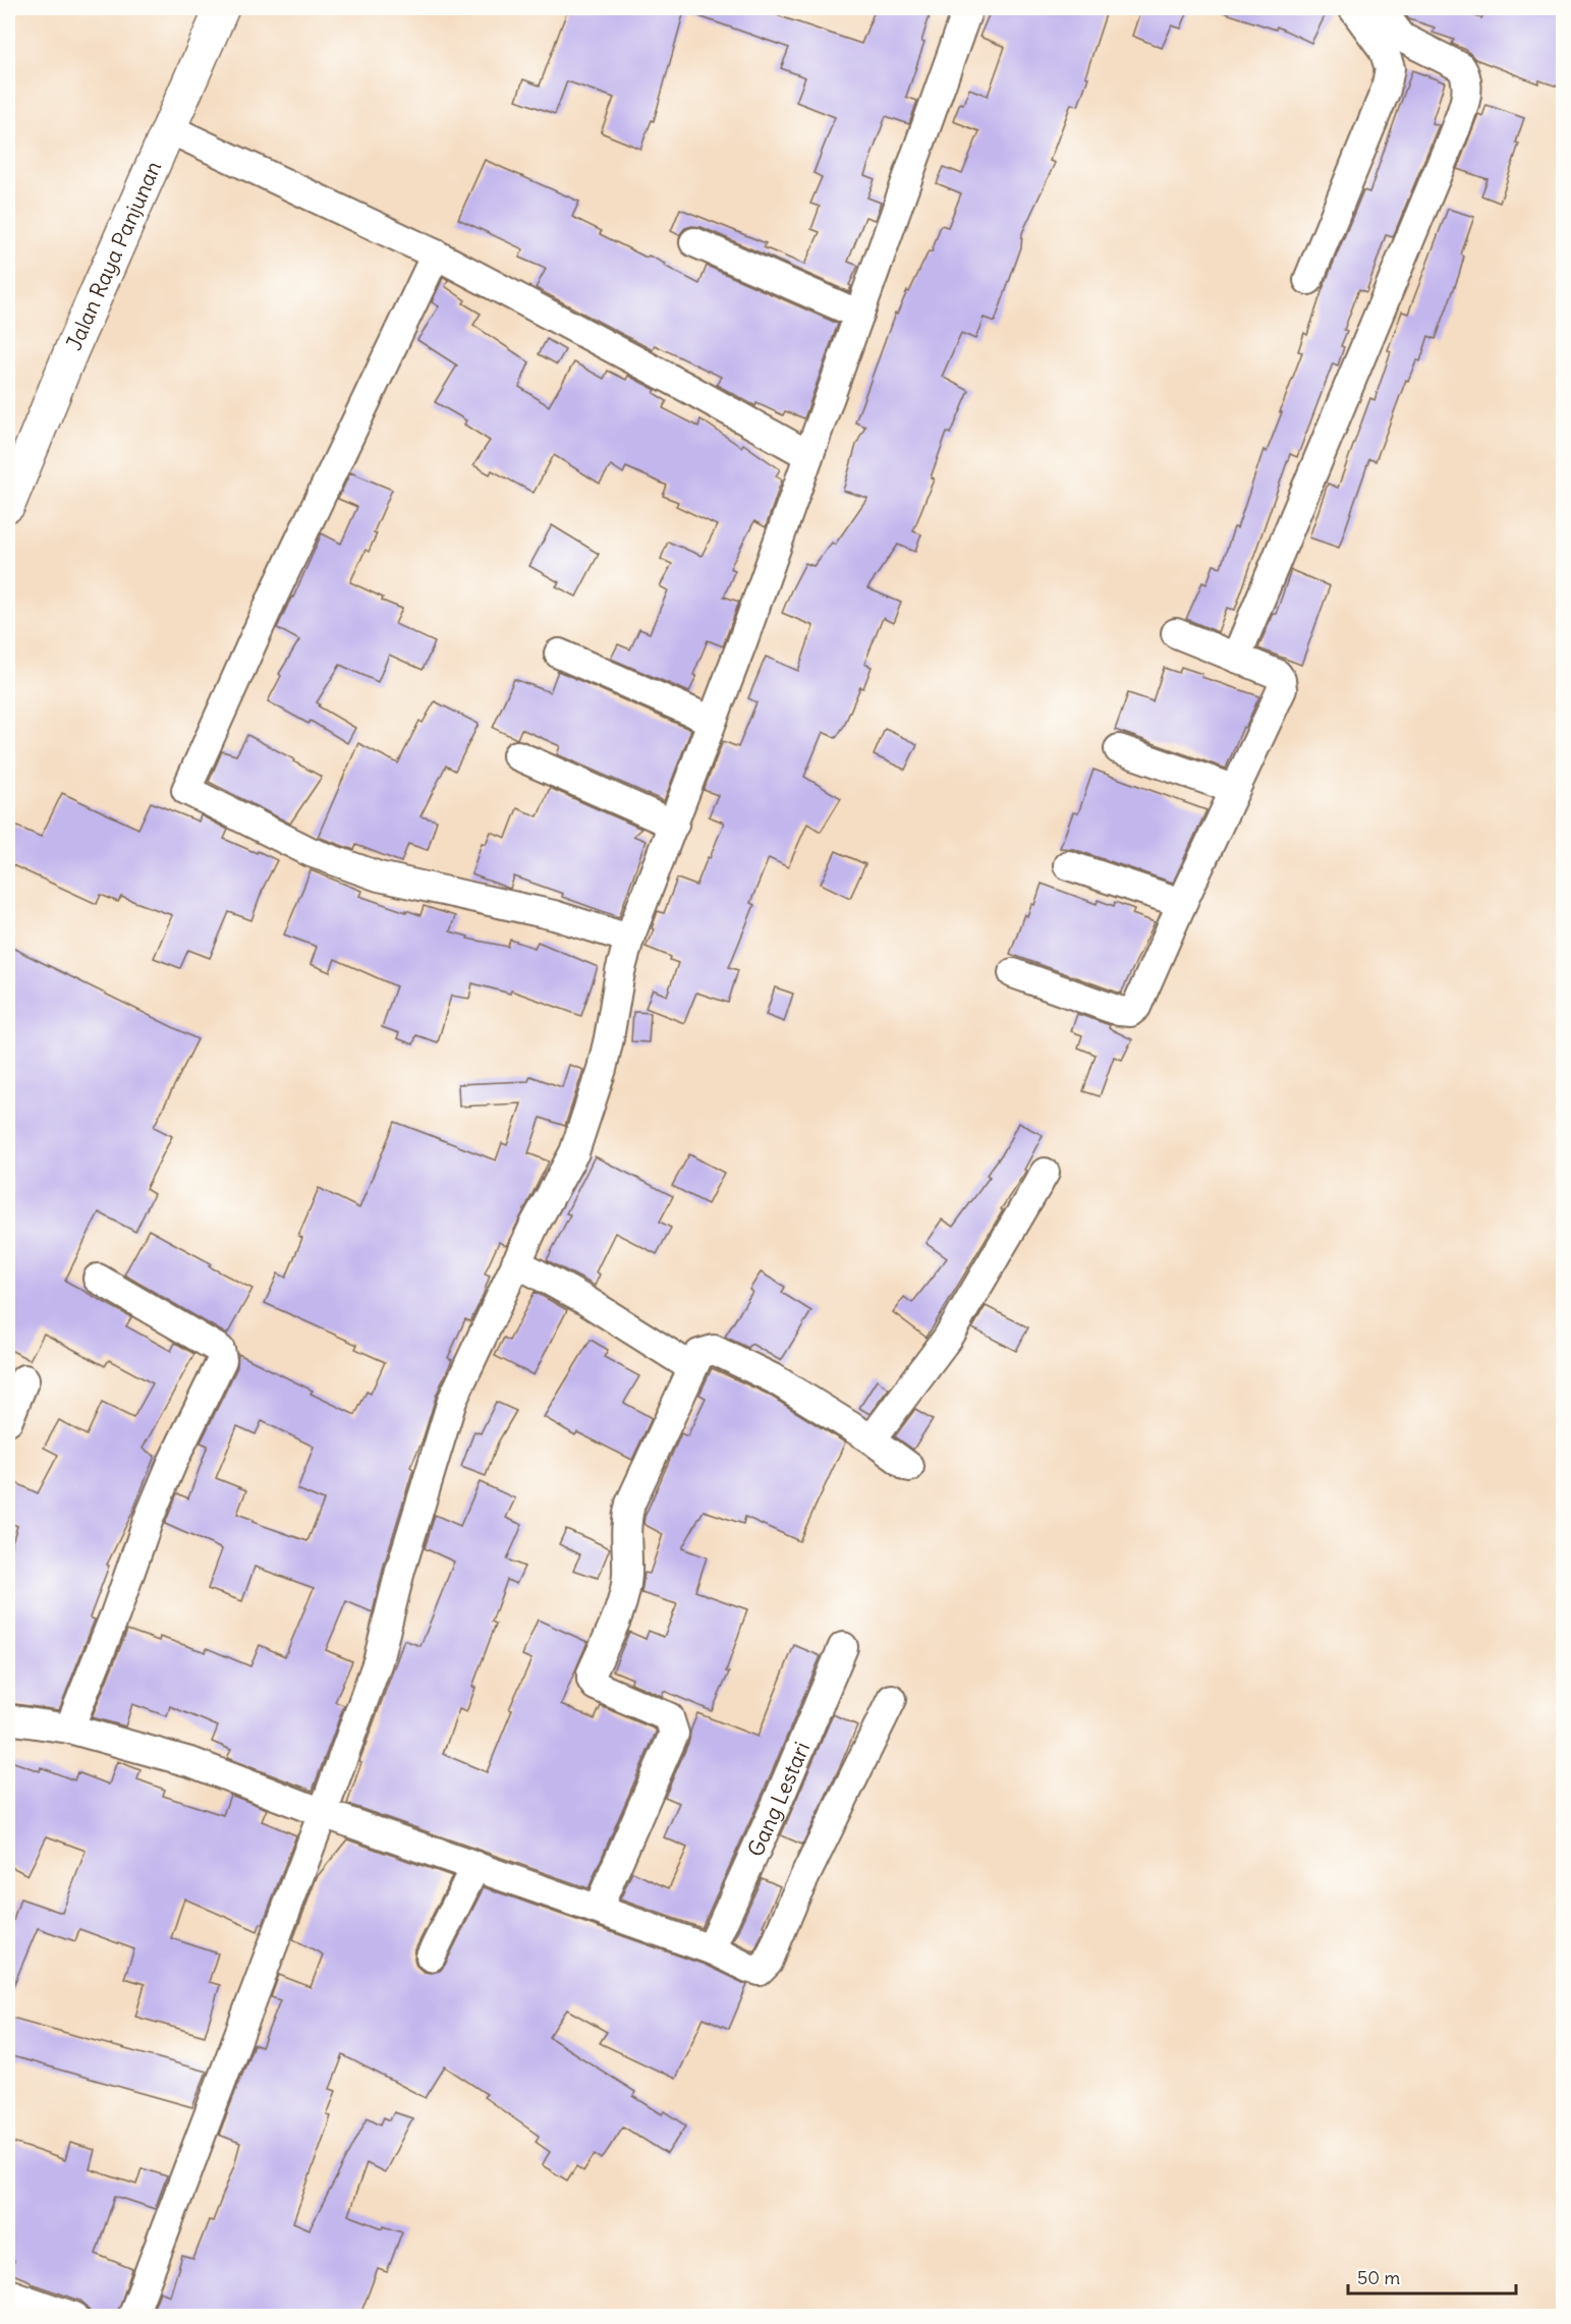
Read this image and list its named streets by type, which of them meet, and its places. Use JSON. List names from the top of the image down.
{
  "streets": {
    "main road": ["Jalan Raya Panjunan"],
    "street": ["Gang Lestari"]
  },
  "scale_bar": "50 m"
}
